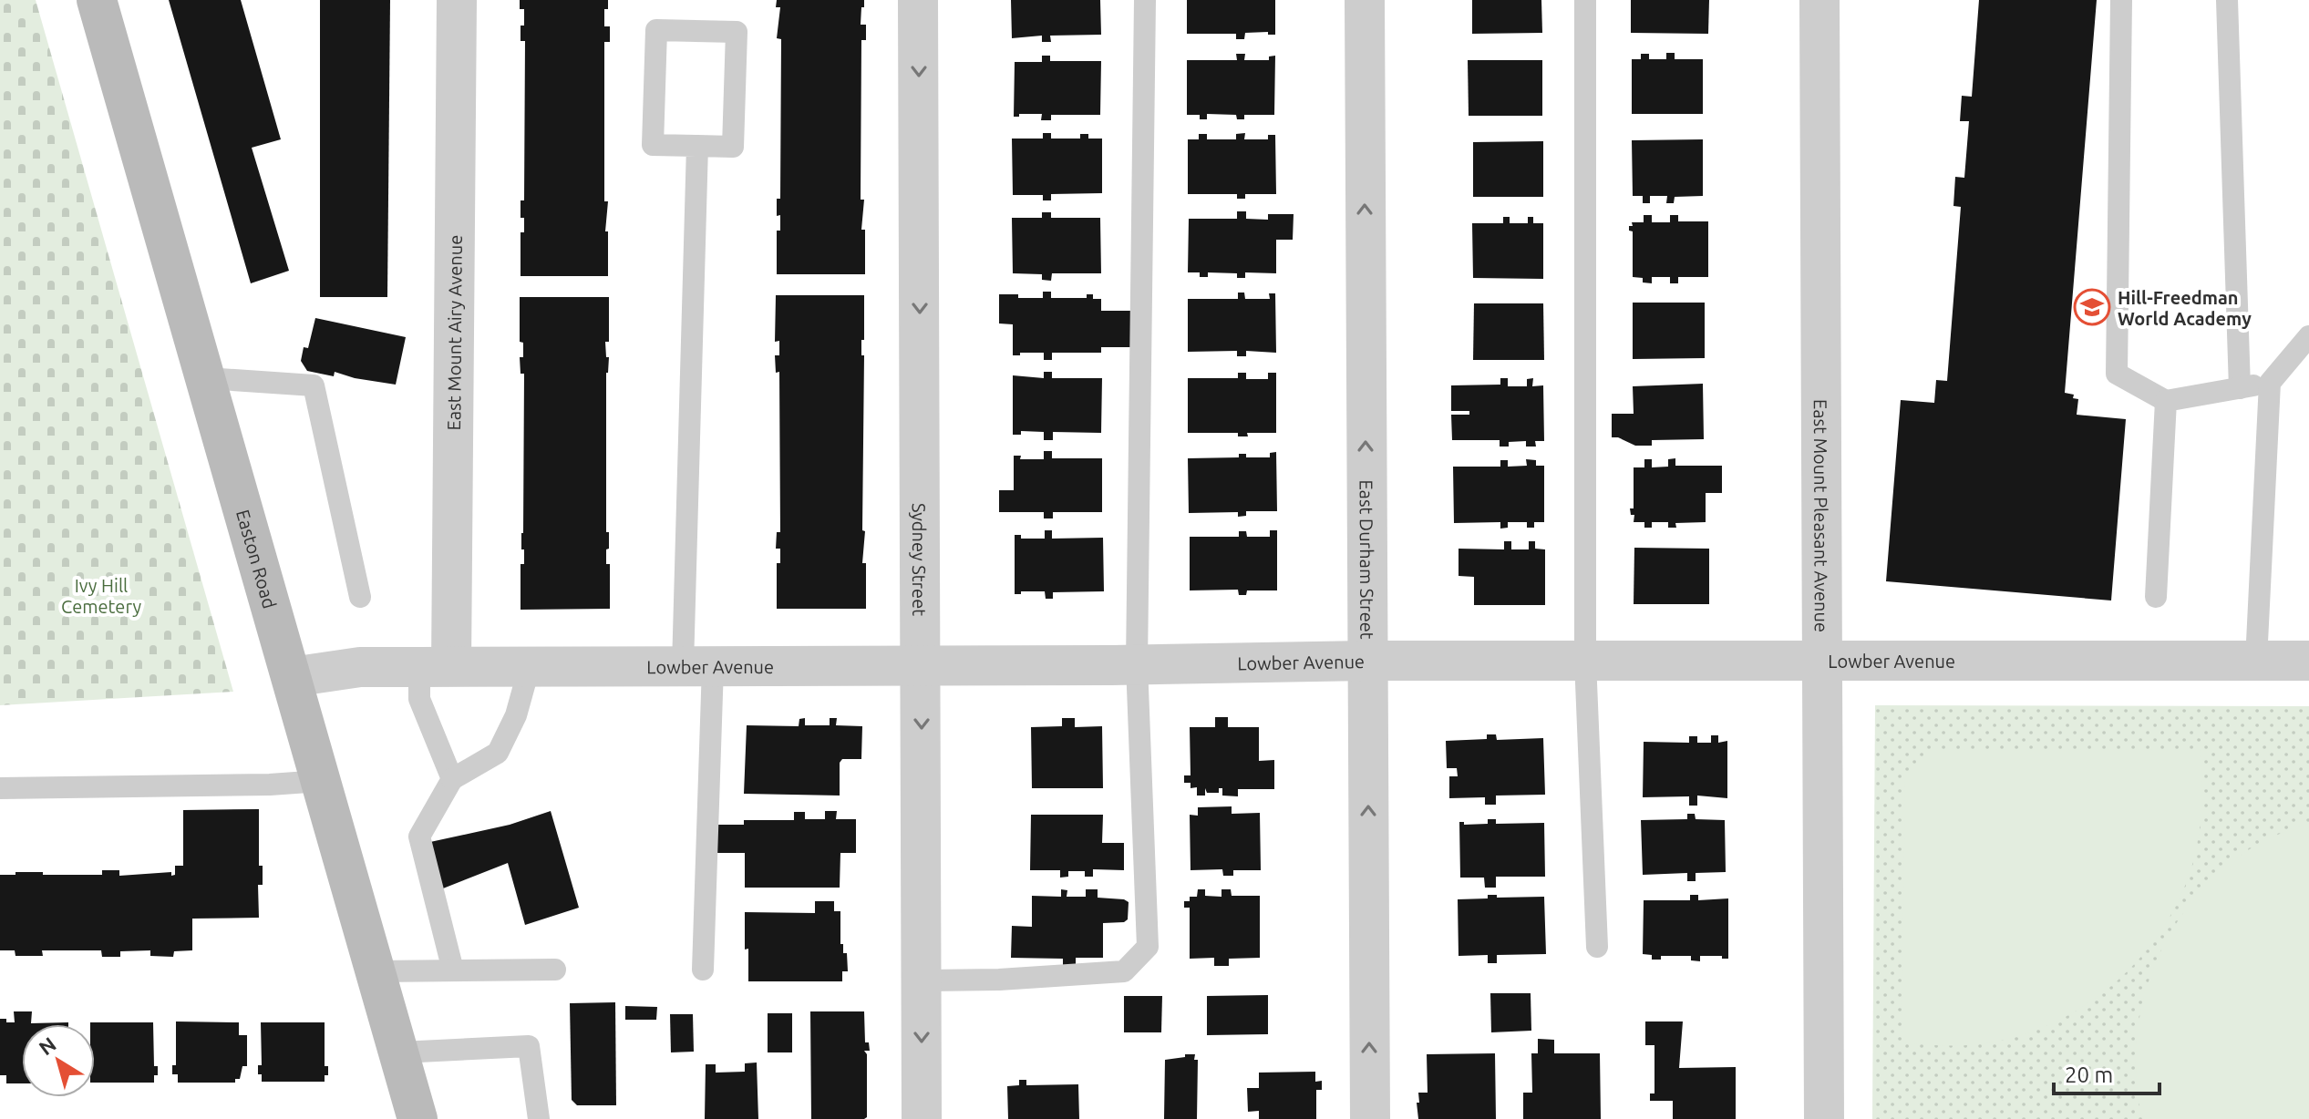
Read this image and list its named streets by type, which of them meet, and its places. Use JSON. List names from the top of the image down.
{
  "streets": {
    "main road": ["Easton Road"],
    "street": [
      "East Mount Airy Avenue",
      "East Mount Pleasant Avenue",
      "Sydney Street",
      "East Durham Street",
      "Lowber Avenue"
    ]
  },
  "crossings": [
    ["East Mount Airy Avenue", "Lowber Avenue"],
    ["East Mount Pleasant Avenue", "Lowber Avenue"],
    ["Easton Road", "Lowber Avenue"],
    ["Sydney Street", "Lowber Avenue"],
    ["East Durham Street", "Lowber Avenue"]
  ],
  "one_way": ["Sydney Street", "East Durham Street"],
  "parks": ["Ivy Hill Cemetery"],
  "places": {
    "school or university": ["Hill-Freedman World Academy"]
  },
  "scale_bar": "20 m",
  "north": "top left"
}
